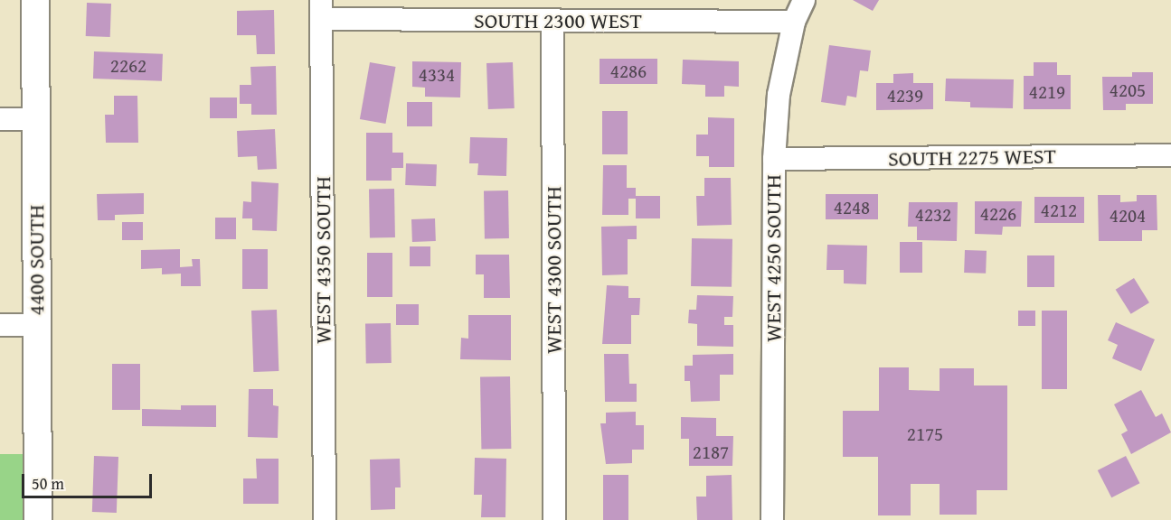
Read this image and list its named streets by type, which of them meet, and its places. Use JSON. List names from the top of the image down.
{
  "streets": {
    "street": [
      "SOUTH 2300 WEST",
      "SOUTH 2275 WEST",
      "WEST 4250 SOUTH",
      "4400 SOUTH",
      "WEST 4350 SOUTH",
      "WEST 4300 SOUTH"
    ]
  },
  "crossings": [
    ["SOUTH 2300 WEST", "WEST 4250 SOUTH"],
    ["SOUTH 2300 WEST", "WEST 4350 SOUTH"],
    ["SOUTH 2300 WEST", "WEST 4300 SOUTH"],
    ["SOUTH 2275 WEST", "WEST 4250 SOUTH"]
  ],
  "house_numbers": [
    "2262",
    "4286",
    "4334",
    "4205",
    "4219",
    "4239",
    "4248",
    "4212",
    "4226",
    "4232",
    "4204",
    "2175",
    "2187"
  ],
  "scale_bar": "50 m"
}
